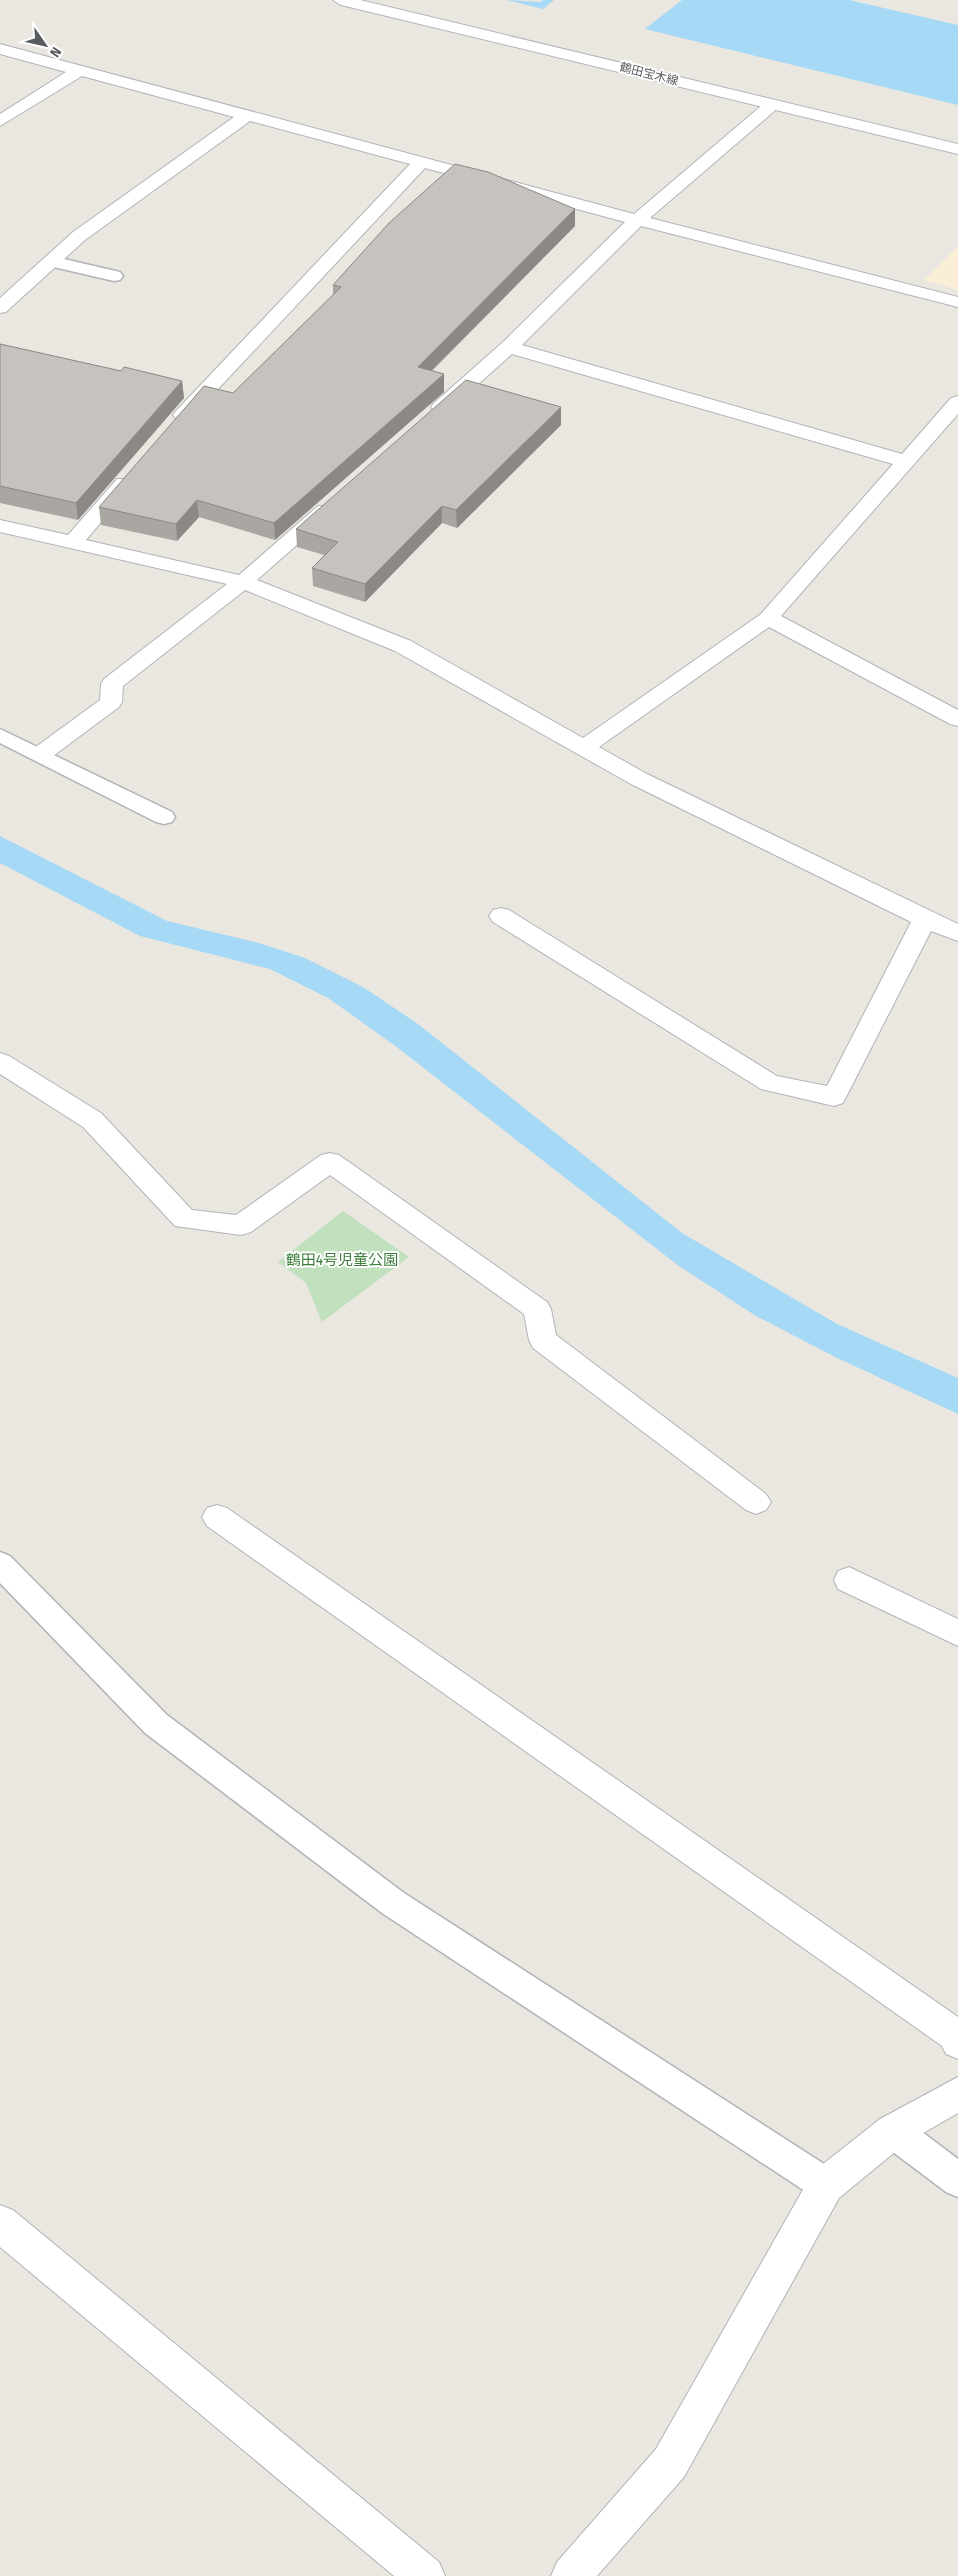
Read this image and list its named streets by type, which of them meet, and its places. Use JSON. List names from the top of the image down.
{
  "streets": {
    "street": ["鶴田宝木線"]
  },
  "parks": ["鶴田4号児童公園"],
  "north": "bottom right"
}
